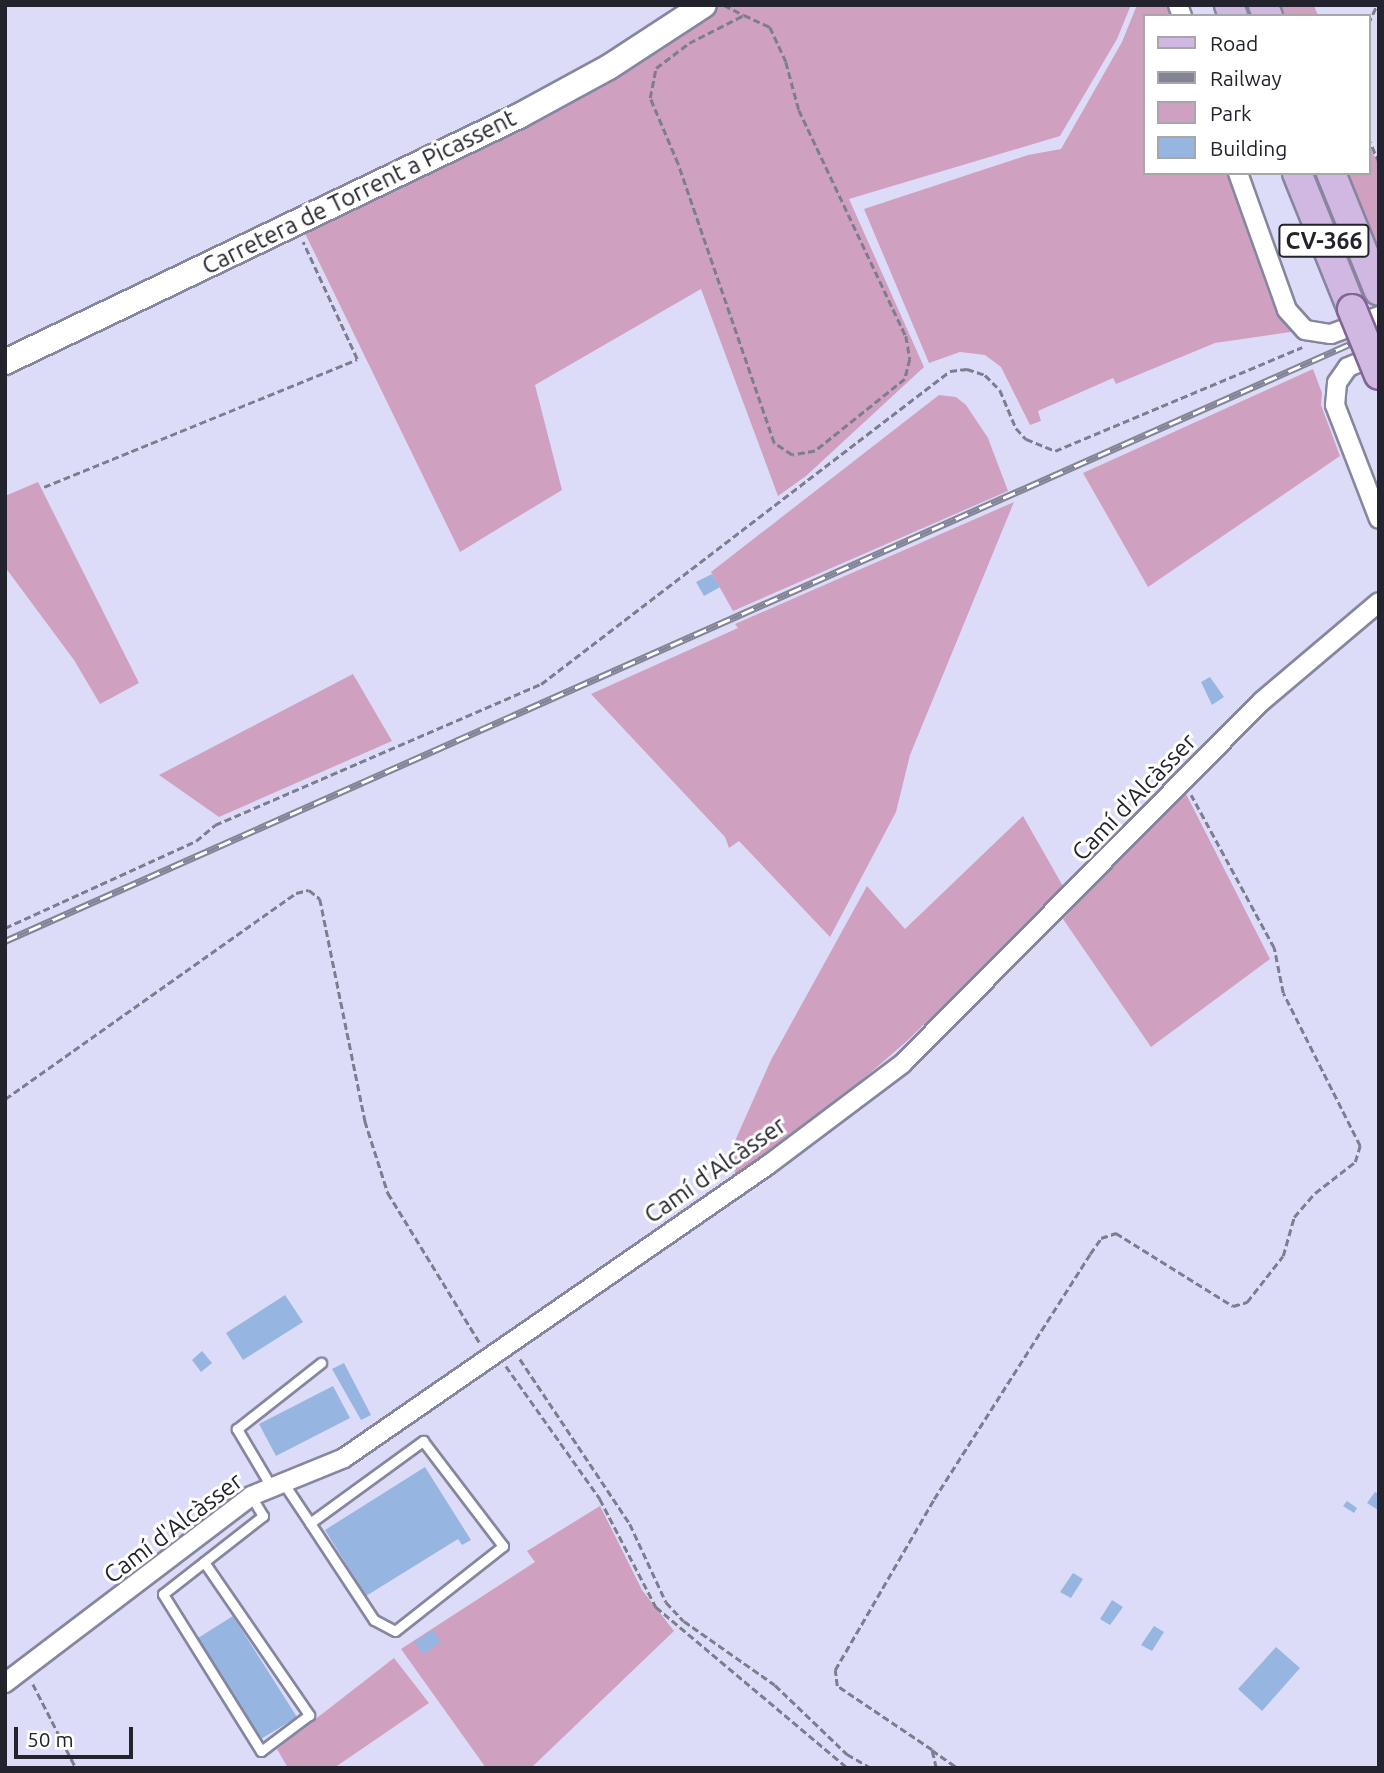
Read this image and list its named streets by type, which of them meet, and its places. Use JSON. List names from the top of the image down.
{
  "streets": {
    "main road": ["CV-366"],
    "street": ["Carretera de Torrent a Picassent", "Camí d'Alcàsser"]
  },
  "legend": [
    "Road",
    "Railway",
    "Park",
    "Building"
  ],
  "scale_bar": "50 m"
}
